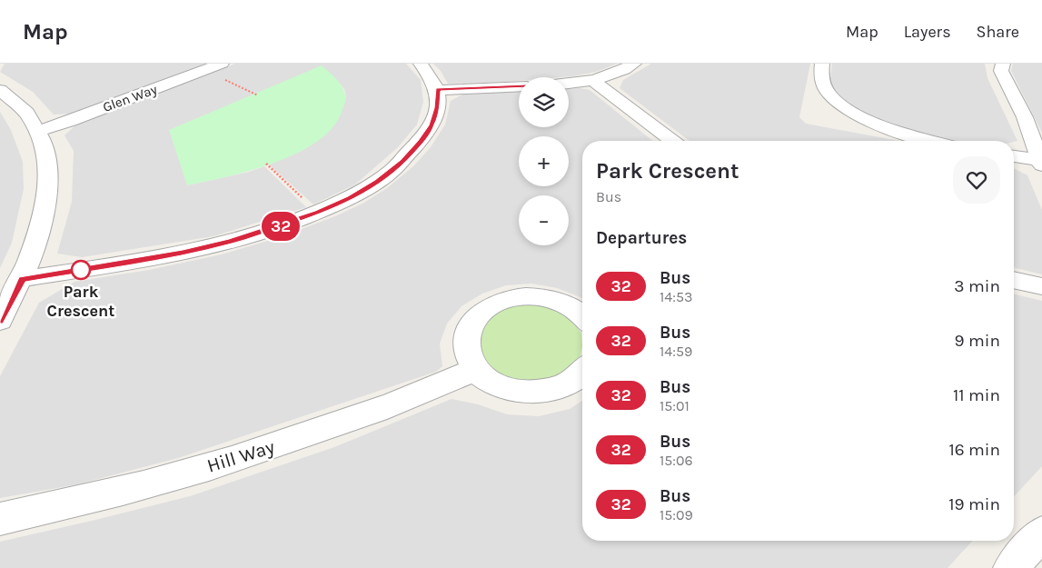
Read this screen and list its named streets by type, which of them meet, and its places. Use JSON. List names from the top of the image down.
{
  "streets": {
    "street": ["Glen Way", "Hill Way"]
  },
  "places": ["Park Crescent"],
  "lines": ["bus line 32"],
  "page": {
    "header": "Map",
    "nav": ["Map", "Layers", "Share"],
    "on_map": "32",
    "map_buttons": ["+", "−"],
    "heading": [
      ["Park Crescent", "Bus"],
      "Departures"
    ],
    "list": [
      {
        "mark": "32",
        "name": "Bus",
        "note": "14:53",
        "value": "3 min"
      },
      {
        "mark": "32",
        "name": "Bus",
        "note": "14:59",
        "value": "9 min"
      },
      {
        "mark": "32",
        "name": "Bus",
        "note": "15:01",
        "value": "11 min"
      },
      {
        "mark": "32",
        "name": "Bus",
        "note": "15:06",
        "value": "16 min"
      },
      {
        "mark": "32",
        "name": "Bus",
        "note": "15:09",
        "value": "19 min"
      }
    ]
  }
}
